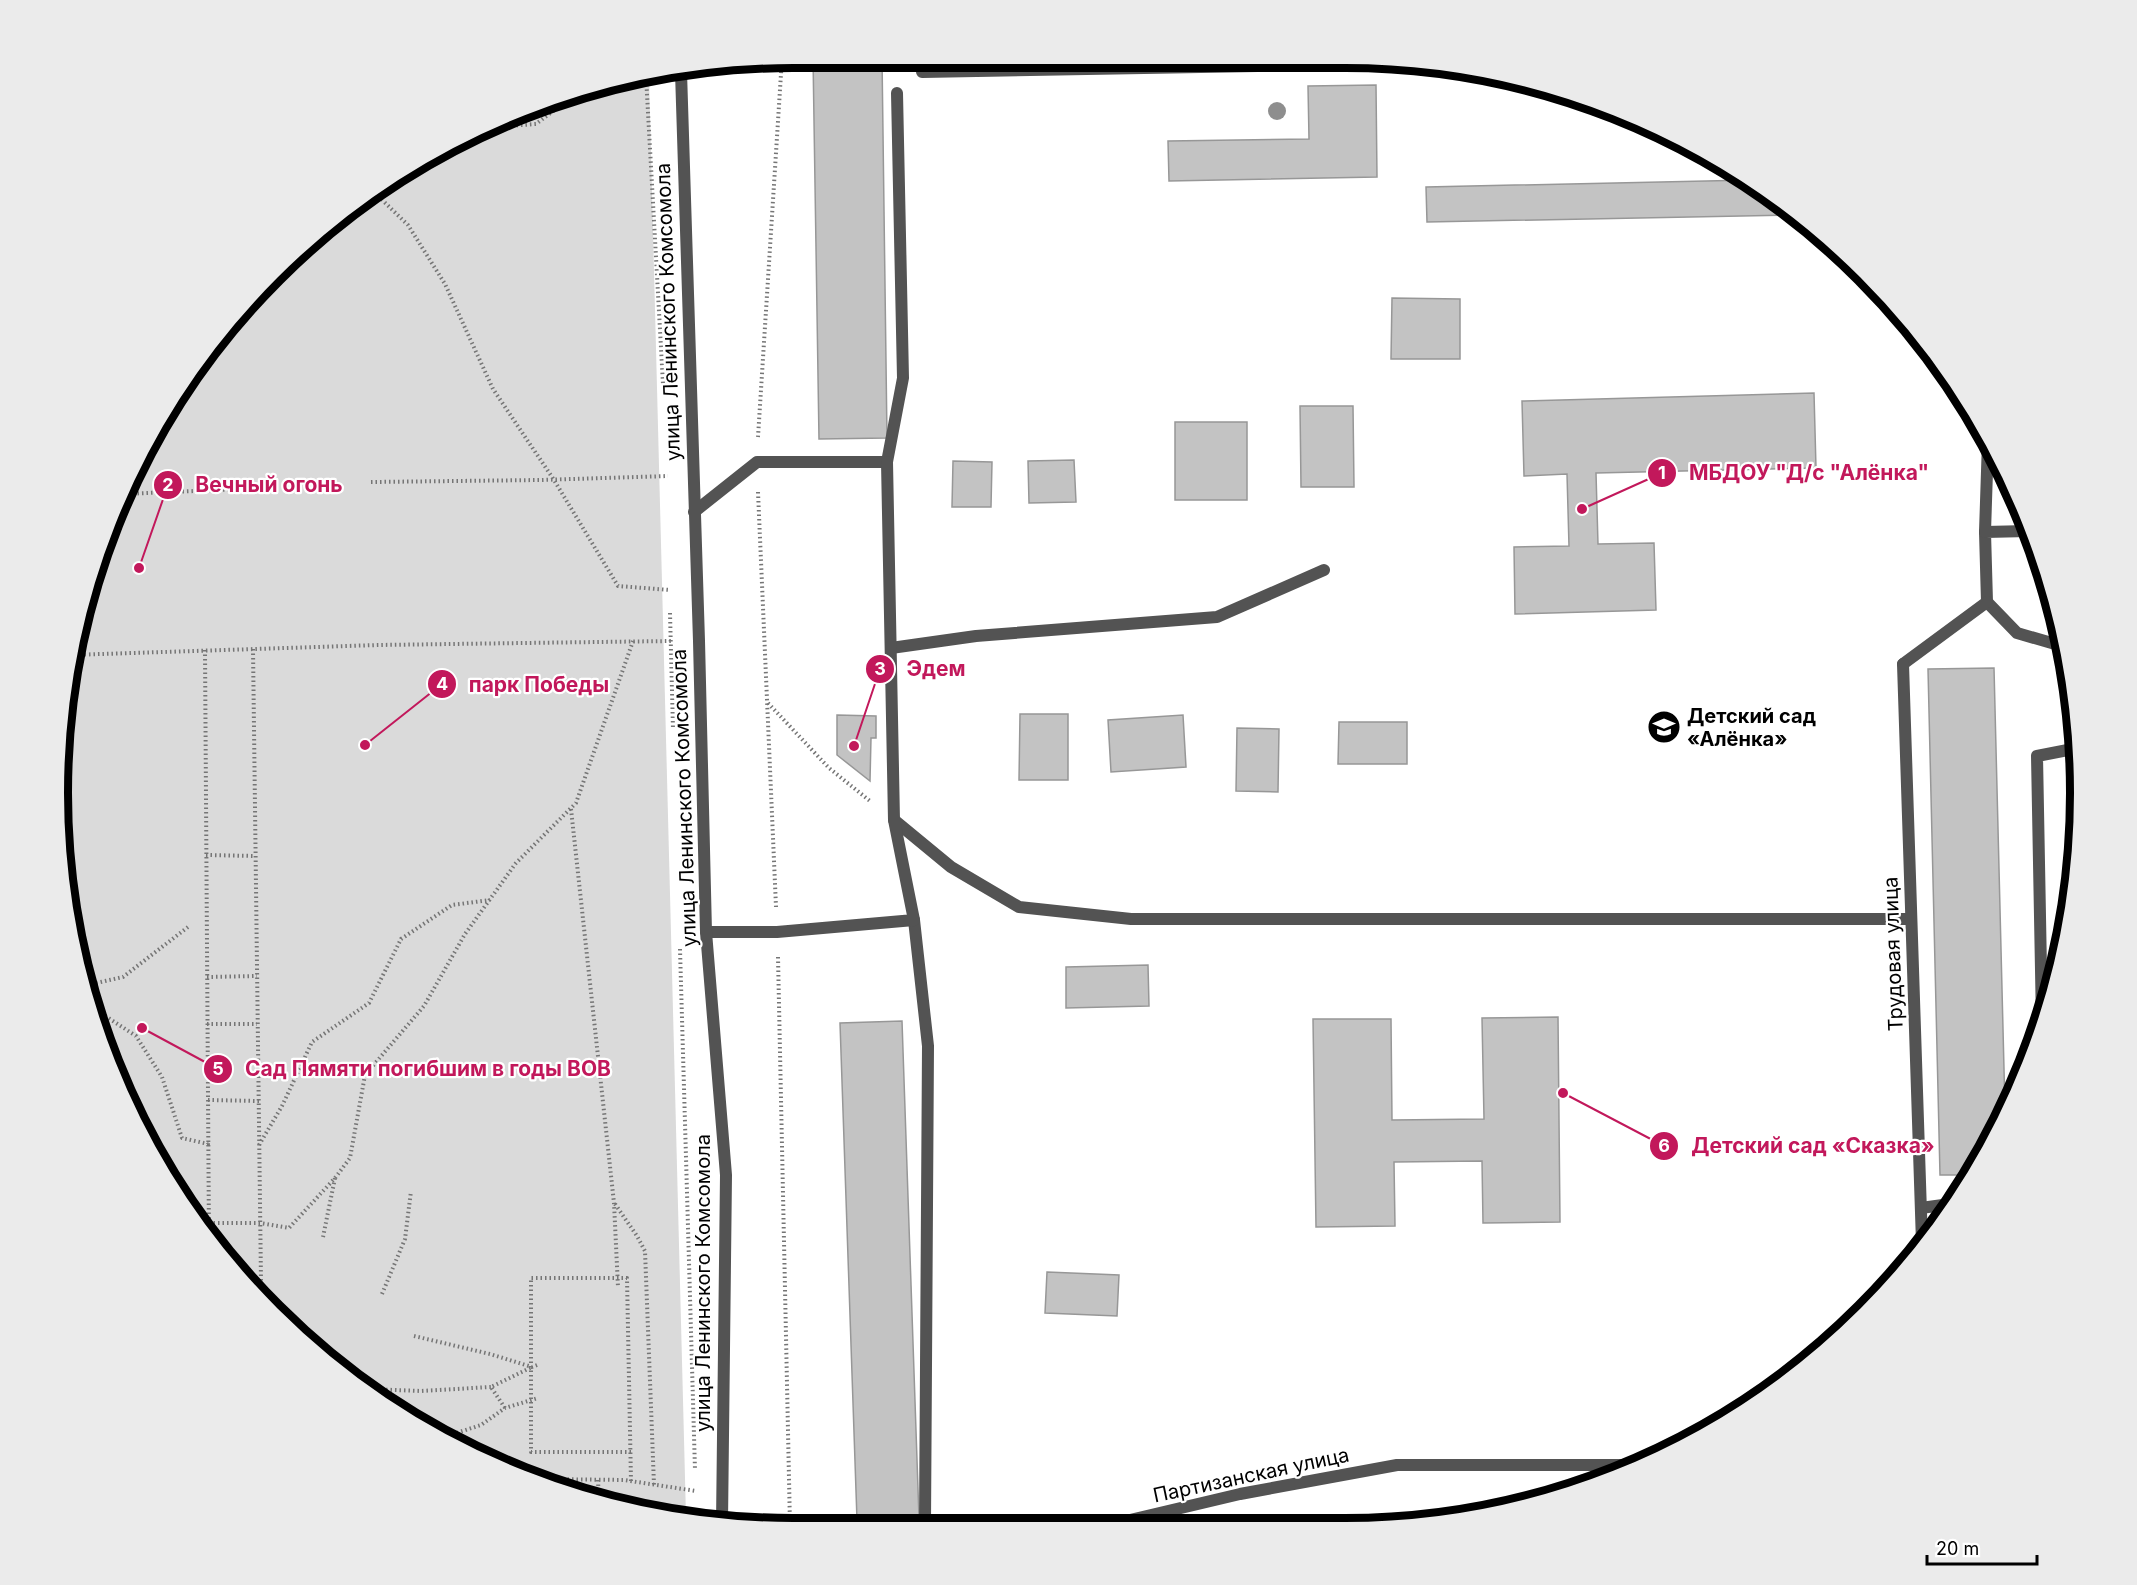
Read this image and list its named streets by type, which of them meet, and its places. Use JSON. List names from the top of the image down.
{
  "streets": {
    "street": ["улица Ленинского Комсомола", "Трудовая улица", "Партизанская улица"]
  },
  "places": {
    "other": [
      "МБДОУ \"Д/с \"Алёнка\"",
      "Вечный огонь",
      "парк Победы",
      "Эдем",
      "Сад Пямяти погибшим в годы ВОВ",
      "Детский сад «Сказка»"
    ],
    "school or university": ["Детский сад «Алёнка»"]
  },
  "scale_bar": "20 m"
}
